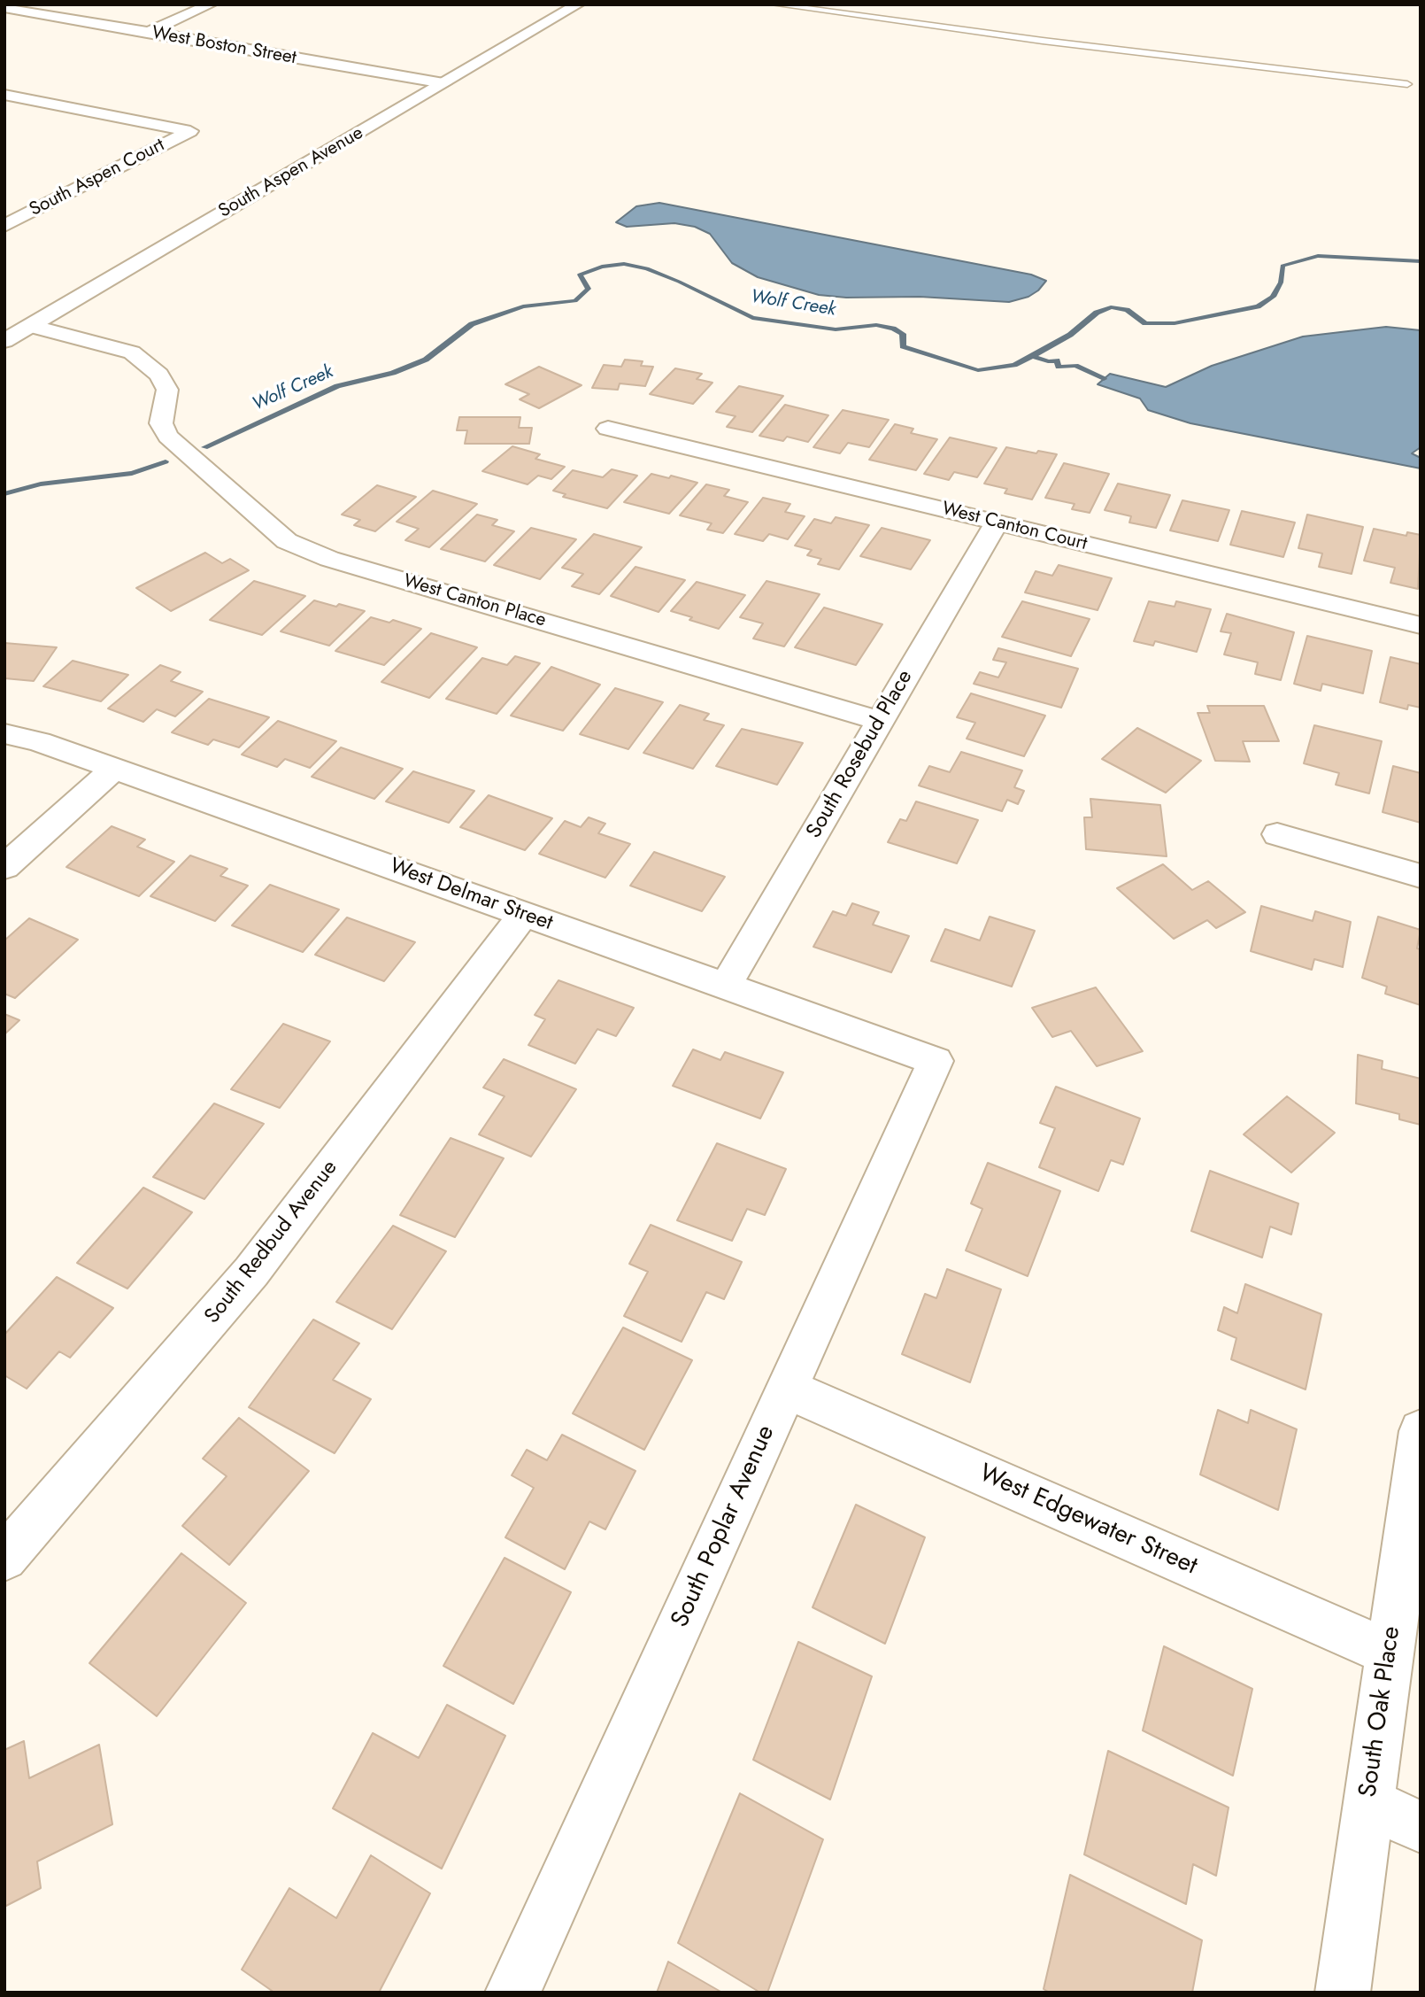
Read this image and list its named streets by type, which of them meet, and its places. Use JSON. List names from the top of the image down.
{
  "streets": {
    "street": [
      "West Boston Street",
      "South Aspen Avenue",
      "South Aspen Court",
      "West Canton Court",
      "West Canton Place",
      "South Rosebud Place",
      "West Delmar Street",
      "South Redbud Avenue",
      "West Edgewater Street",
      "South Poplar Avenue",
      "South Oak Place"
    ]
  },
  "crossings": [
    ["West Boston Street", "South Aspen Avenue"],
    ["West Canton Court", "South Rosebud Place"],
    ["West Canton Place", "South Rosebud Place"],
    ["South Rosebud Place", "West Delmar Street"],
    ["West Delmar Street", "South Redbud Avenue"],
    ["West Delmar Street", "South Poplar Avenue"],
    ["West Edgewater Street", "South Poplar Avenue"],
    ["West Edgewater Street", "South Oak Place"]
  ],
  "water": ["Wolf Creek"]
}
